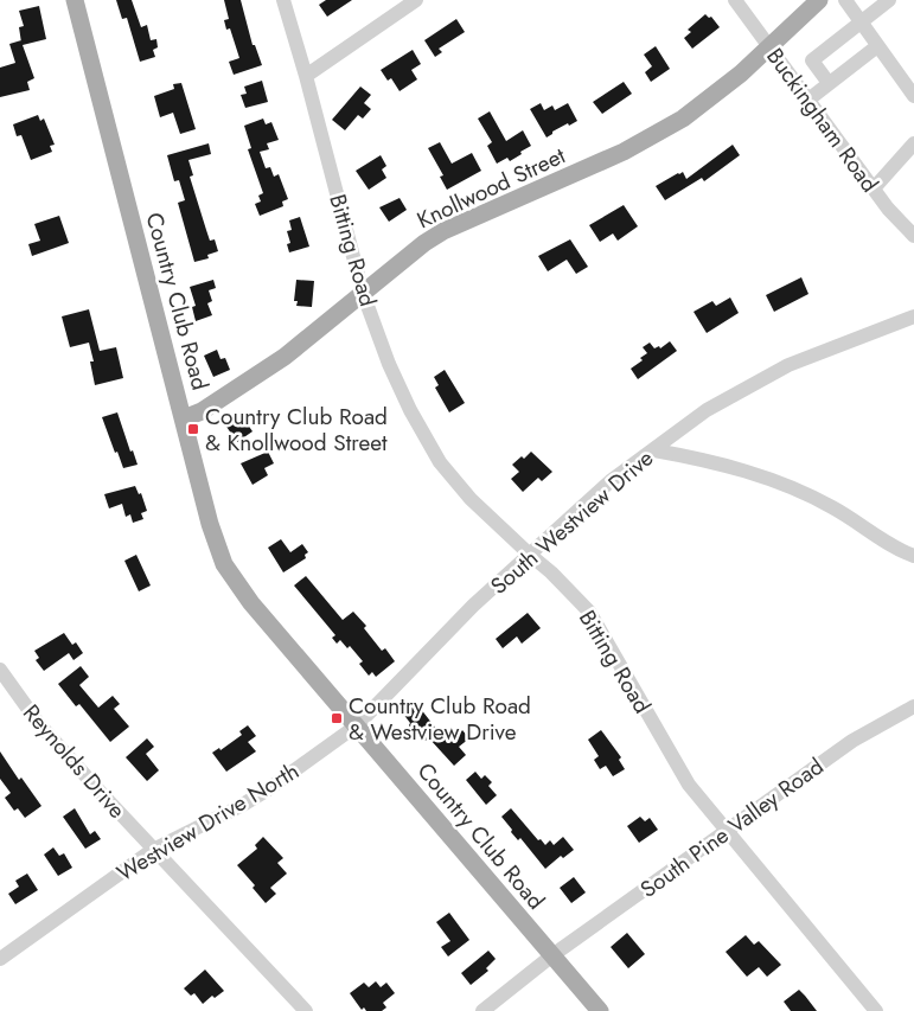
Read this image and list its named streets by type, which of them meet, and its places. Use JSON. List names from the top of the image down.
{
  "streets": {
    "main road": ["Knollwood Street", "Country Club Road"],
    "street": [
      "Buckingham Road",
      "Bitting Road",
      "South Westview Drive",
      "Reynolds Drive",
      "Westview Drive North",
      "South Pine Valley Road"
    ]
  },
  "crossings": [
    ["Buckingham Road", "Knollwood Street"],
    ["Knollwood Street", "Bitting Road"],
    ["Knollwood Street", "Country Club Road"],
    ["Bitting Road", "South Westview Drive"],
    ["Bitting Road", "South Pine Valley Road"],
    ["Country Club Road", "South Westview Drive"],
    ["Country Club Road", "Westview Drive North"],
    ["Country Club Road", "South Pine Valley Road"],
    ["South Westview Drive", "Westview Drive North"],
    ["Reynolds Drive", "Westview Drive North"]
  ],
  "places": {
    "transit": ["Country Club Road & Knollwood Street", "Country Club Road & Westview Drive"]
  }
}
